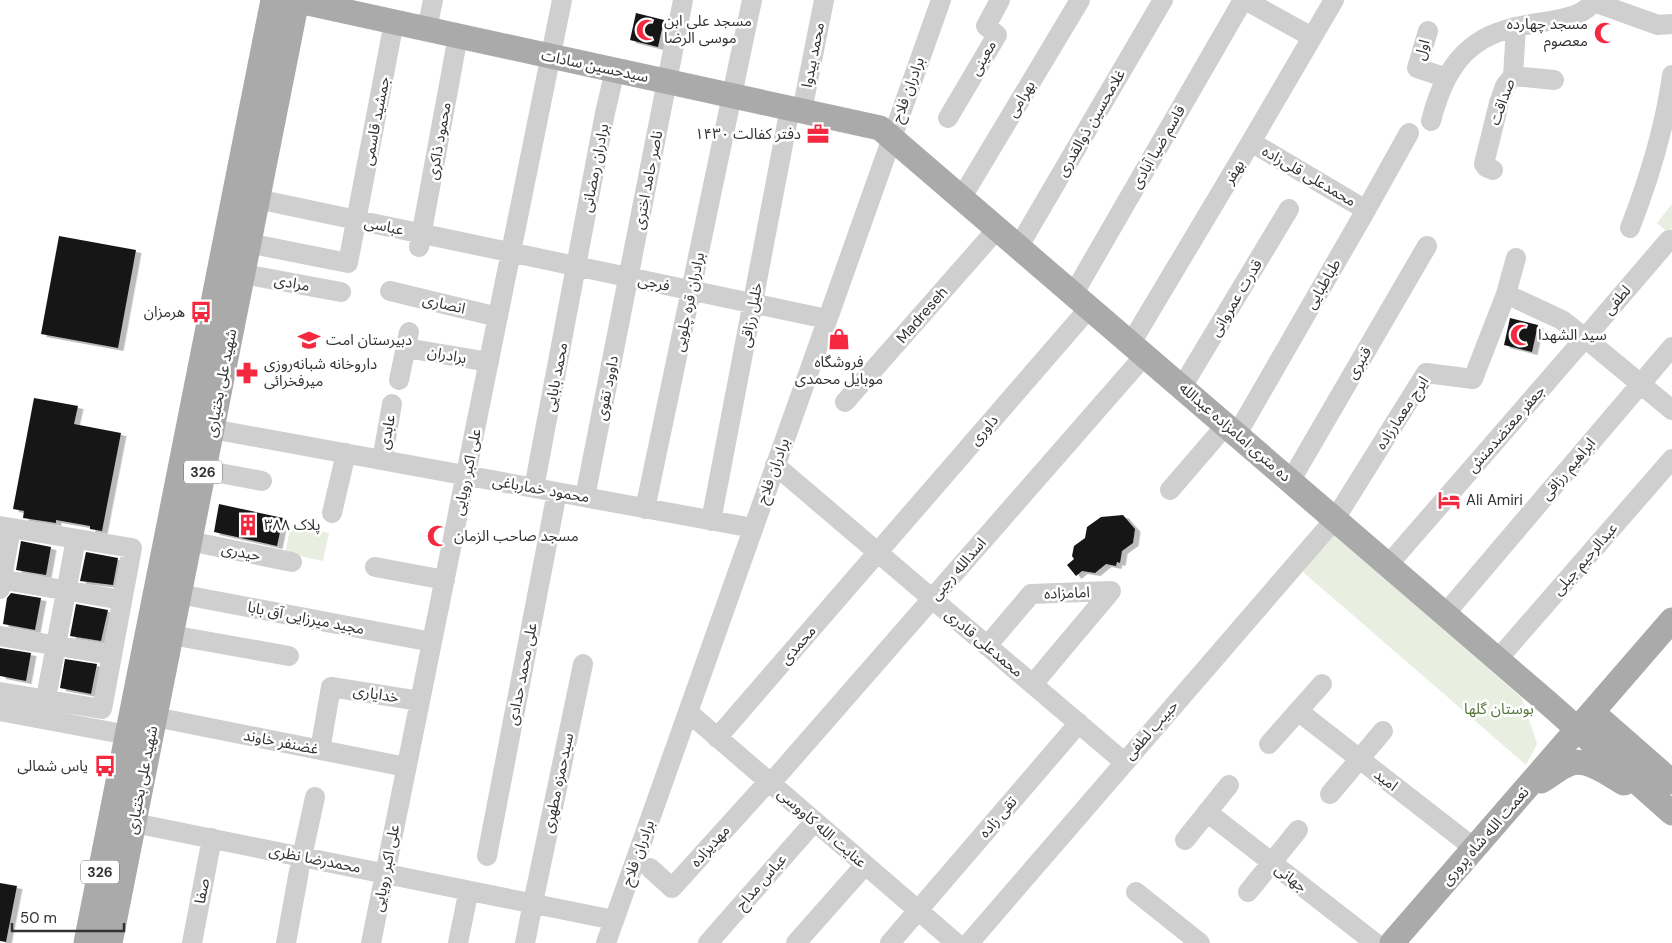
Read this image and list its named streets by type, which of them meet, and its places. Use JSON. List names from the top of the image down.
{
  "streets": {
    "main road": [
      "سیدحسین سادات",
      "شهید علی بختیاری",
      "ده متری امامزاده عبدالله",
      "326",
      "نعمت الله شاه پروری"
    ],
    "street": [
      "اول",
      "محمد بیدوا",
      "معینی",
      "برادران فلاح",
      "بهرامی",
      "صداقت",
      "جمشید قاسمی",
      "غلامحسین ذوالقدری",
      "محمود ذاکری",
      "قاسم ضیا آبادی",
      "برادران رمضانی",
      "بهفر",
      "محمدعلی قلی‌زاده",
      "ناصر حامد اختری",
      "عباسی",
      "مرادی",
      "فرجی",
      "طباطبایی",
      "قدرت عمروانی",
      "لطفی",
      "برادران قره چلویی",
      "انصاری",
      "خلیل رزاقی",
      "Madreseh",
      "برادران",
      "قنبری",
      "محمد بابایی",
      "داوود تقوی",
      "ایرج معمارزاده",
      "جعفر معتضدمنش",
      "داوری",
      "عابدی",
      "ابراهیم رزاقی",
      "علی اکبر رویایی",
      "محمود خمارباغی",
      "حیدری",
      "عبدالرحیم جبلی",
      "اسدالله رجبی",
      "امامزاده",
      "مجید میرزایی آق بابا",
      "محمدعلی قادری",
      "محمدی",
      "علی محمد حدادی",
      "خدایاری",
      "حبیب لطفی",
      "غضنفر خاوند",
      "امید",
      "سیدحمزه مطهری",
      "تقی زاده",
      "عنایت‌ الله کاووسی",
      "مهدیزاده",
      "محمدرضا نظری",
      "جهانی",
      "عباس مداح",
      "صفا"
    ]
  },
  "crossings": [
    ["محمد بیدوا", "سیدحسین سادات"],
    ["محمد بیدوا", "خلیل رزاقی"],
    ["سیدحسین سادات", "برادران فلاح"],
    ["سیدحسین سادات", "جمشید قاسمی"],
    ["سیدحسین سادات", "محمود ذاکری"],
    ["سیدحسین سادات", "برادران رمضانی"],
    ["سیدحسین سادات", "ناصر حامد اختری"],
    ["سیدحسین سادات", "برادران قره چلویی"],
    ["سیدحسین سادات", "خلیل رزاقی"],
    ["سیدحسین سادات", "شهید علی بختیاری"],
    ["سیدحسین سادات", "ده متری امامزاده عبدالله"],
    ["سیدحسین سادات", "علی اکبر رویایی"],
    ["برادران فلاح", "فرجی"],
    ["برادران فلاح", "ده متری امامزاده عبدالله"],
    ["برادران فلاح", "محمود خمارباغی"],
    ["برادران فلاح", "محمدعلی قادری"],
    ["برادران فلاح", "عنایت‌ الله کاووسی"],
    ["برادران فلاح", "محمدرضا نظری"],
    ["بهرامی", "ده متری امامزاده عبدالله"],
    ["جمشید قاسمی", "عباسی"],
    ["جمشید قاسمی", "شهید علی بختیاری"],
    ["غلامحسین ذوالقدری", "ده متری امامزاده عبدالله"],
    ["محمود ذاکری", "عباسی"],
    ["قاسم ضیا آبادی", "داوری"],
    ["قاسم ضیا آبادی", "ده متری امامزاده عبدالله"],
    ["برادران رمضانی", "فرجی"],
    ["برادران رمضانی", "محمد بابایی"],
    ["بهفر", "محمدعلی قلی‌زاده"],
    ["بهفر", "ده متری امامزاده عبدالله"],
    ["بهفر", "اسدالله رجبی"],
    ["محمدعلی قلی‌زاده", "طباطبایی"],
    ["ناصر حامد اختری", "فرجی"],
    ["ناصر حامد اختری", "داوود تقوی"],
    ["عباسی", "فرجی"],
    ["عباسی", "شهید علی بختیاری"],
    ["عباسی", "علی اکبر رویایی"],
    ["مرادی", "شهید علی بختیاری"],
    ["فرجی", "برادران قره چلویی"],
    ["فرجی", "خلیل رزاقی"],
    ["فرجی", "محمد بابایی"],
    ["فرجی", "داوود تقوی"],
    ["فرجی", "علی اکبر رویایی"],
    ["طباطبایی", "ده متری امامزاده عبدالله"],
    ["قدرت عمروانی", "ده متری امامزاده عبدالله"],
    ["لطفی", "جعفر معتضدمنش"],
    ["برادران قره چلویی", "محمود خمارباغی"],
    ["انصاری", "علی اکبر رویایی"],
    ["خلیل رزاقی", "محمود خمارباغی"],
    ["Madreseh", "ده متری امامزاده عبدالله"],
    ["برادران", "علی اکبر رویایی"],
    ["قنبری", "ده متری امامزاده عبدالله"],
    ["محمد بابایی", "محمود خمارباغی"],
    ["شهید علی بختیاری", "محمود خمارباغی"],
    ["شهید علی بختیاری", "حیدری"],
    ["شهید علی بختیاری", "مجید میرزایی آق بابا"],
    ["شهید علی بختیاری", "غضنفر خاوند"],
    ["شهید علی بختیاری", "محمدرضا نظری"],
    ["داوود تقوی", "محمود خمارباغی"],
    ["ایرج معمارزاده", "ده متری امامزاده عبدالله"],
    ["ایرج معمارزاده", "حبیب لطفی"],
    ["جعفر معتضدمنش", "ده متری امامزاده عبدالله"],
    ["داوری", "ده متری امامزاده عبدالله"],
    ["داوری", "محمدعلی قادری"],
    ["داوری", "محمدی"],
    ["عابدی", "محمود خمارباغی"],
    ["ده متری امامزاده عبدالله", "ابراهیم رزاقی"],
    ["ده متری امامزاده عبدالله", "عبدالرحیم جبلی"],
    ["ده متری امامزاده عبدالله", "اسدالله رجبی"],
    ["ده متری امامزاده عبدالله", "حبیب لطفی"],
    ["ده متری امامزاده عبدالله", "نعمت الله شاه پروری"],
    ["علی اکبر رویایی", "محمود خمارباغی"],
    ["علی اکبر رویایی", "مجید میرزایی آق بابا"],
    ["علی اکبر رویایی", "خدایاری"],
    ["علی اکبر رویایی", "غضنفر خاوند"],
    ["علی اکبر رویایی", "محمدرضا نظری"],
    ["محمود خمارباغی", "علی محمد حدادی"],
    ["اسدالله رجبی", "محمدعلی قادری"],
    ["اسدالله رجبی", "عنایت‌ الله کاووسی"],
    ["اسدالله رجبی", "مهدیزاده"],
    ["امامزاده", "محمدعلی قادری"],
    ["محمدعلی قادری", "محمدی"],
    ["محمدعلی قادری", "حبیب لطفی"],
    ["محمدعلی قادری", "تقی زاده"],
    ["محمدی", "عنایت‌ الله کاووسی"],
    ["خدایاری", "غضنفر خاوند"],
    ["امید", "نعمت الله شاه پروری"],
    ["سیدحمزه مطهری", "محمدرضا نظری"],
    ["تقی زاده", "عنایت‌ الله کاووسی"],
    ["عنایت‌ الله کاووسی", "مهدیزاده"],
    ["عنایت‌ الله کاووسی", "عباس مداح"],
    ["محمدرضا نظری", "صفا"]
  ],
  "parks": ["بوستان گلها"],
  "places": {
    "mosque": [
      "مسجد علی ابن موسی الرضا",
      "مسجد چهارده معصوم",
      "سید الشهدا",
      "مسجد صاحب الزمان"
    ],
    "office": ["دفتر کفالت ۱۴۳۰"],
    "bus stop": ["هرمزان", "یاس شمالی"],
    "shop": ["فروشگاه موبایل محمدی"],
    "school or university": ["دبیرستان امت"],
    "pharmacy": ["داروخانه شبانه‌روزی میرفخرائی"],
    "hotel": ["Ali Amiri"],
    "building": ["پلاک ۳۸۸"]
  },
  "scale_bar": "50 m"
}
